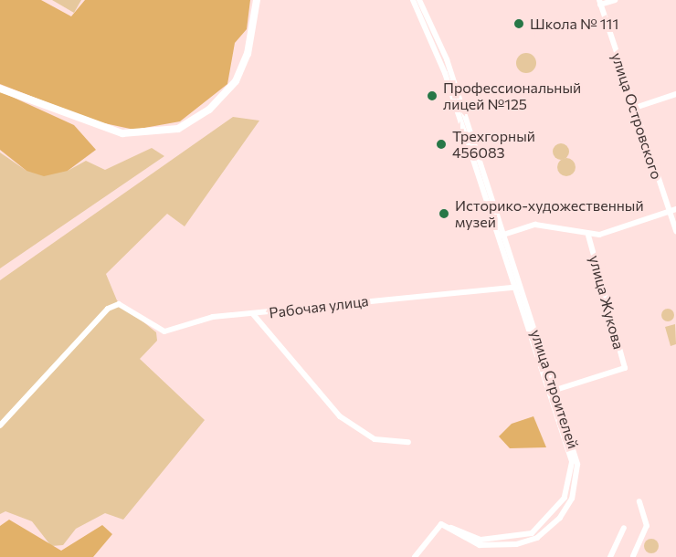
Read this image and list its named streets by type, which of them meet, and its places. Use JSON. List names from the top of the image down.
{
  "streets": {
    "street": [
      "улица Островского",
      "улица Жукова",
      "Рабочая улица",
      "улица Строителей"
    ]
  },
  "crossings": [
    ["улица Жукова", "улица Строителей"],
    ["Рабочая улица", "улица Строителей"]
  ],
  "places": [
    "Школа № 111",
    "Профессиональный лицей №125",
    "Трехгорный 456083",
    "Историко-художественный музей"
  ]
}
